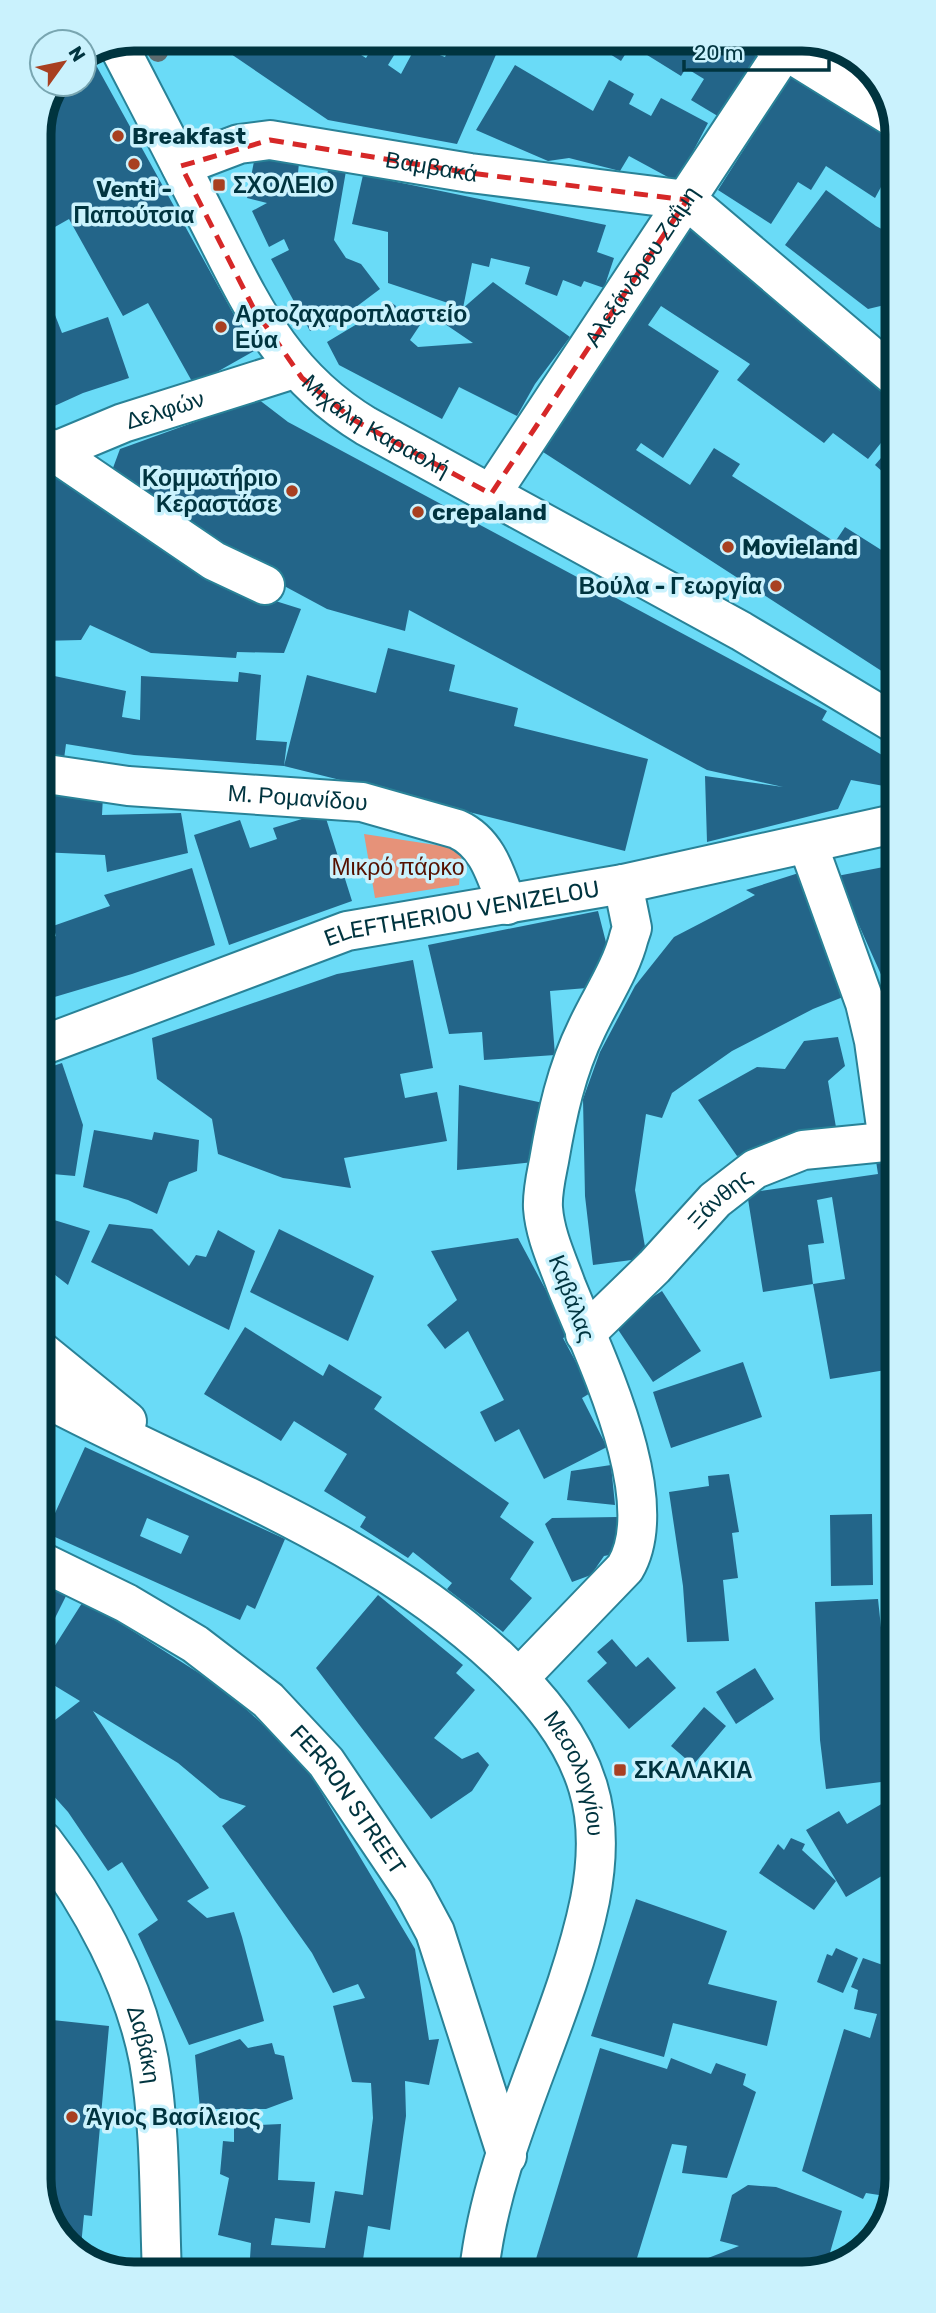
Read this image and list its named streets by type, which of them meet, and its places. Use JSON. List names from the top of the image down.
{
  "streets": {
    "street": [
      "Βαμβακά",
      "Αλεξάνδρου Ζαΐμη",
      "Δελφών",
      "Μιχάλη Καραολή",
      "Μ. Ρομανίδου",
      "ELEFTHERIOU VENIZELOU",
      "Ξάνθης",
      "Καβάλας",
      "Μεσολογγίου",
      "FERRON STREET",
      "Δαβάκη"
    ]
  },
  "crossings": [
    ["Βαμβακά", "Αλεξάνδρου Ζαΐμη"],
    ["Βαμβακά", "Μιχάλη Καραολή"],
    ["Αλεξάνδρου Ζαΐμη", "Μιχάλη Καραολή"],
    ["Δελφών", "Μιχάλη Καραολή"],
    ["Μ. Ρομανίδου", "ELEFTHERIOU VENIZELOU"],
    ["ELEFTHERIOU VENIZELOU", "Καβάλας"],
    ["Ξάνθης", "Καβάλας"],
    ["Καβάλας", "Μεσολογγίου"],
    ["Μεσολογγίου", "FERRON STREET"]
  ],
  "parks": ["Μικρό πάρκο"],
  "places": {
    "other": [
      "Breakfast",
      "Venti - Παπούτσια",
      "Αρτοζαχαροπλαστείο Εύα",
      "Κομμωτήριο Κεραστάσε",
      "crepaland",
      "Movieland",
      "Βούλα - Γεωργία",
      "Άγιος Βασίλειος"
    ],
    "transit": ["ΣΧΟΛΕΙΟ", "ΣΚΑΛΑΚΙΑ"]
  },
  "scale_bar": "20 m",
  "north": "top right"
}
